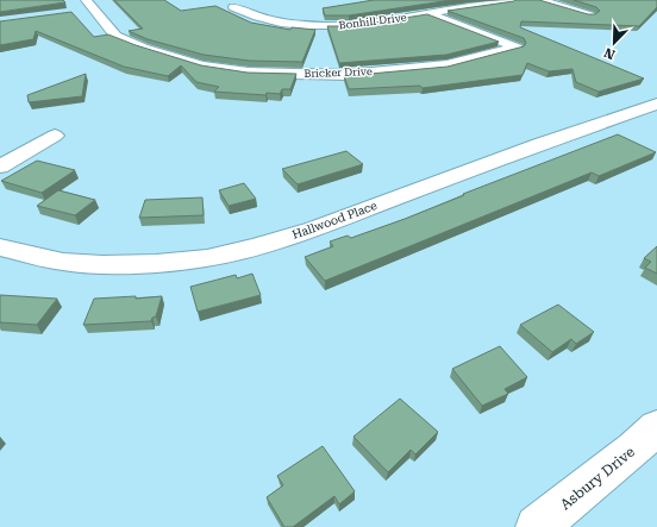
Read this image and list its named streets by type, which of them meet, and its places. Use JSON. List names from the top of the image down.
{
  "streets": {
    "street": [
      "Bonhill Drive",
      "Bricker Drive",
      "Hallwood Place",
      "Asbury Drive"
    ]
  },
  "crossings": [
    ["Bonhill Drive", "Bricker Drive"]
  ],
  "north": "bottom left"
}
